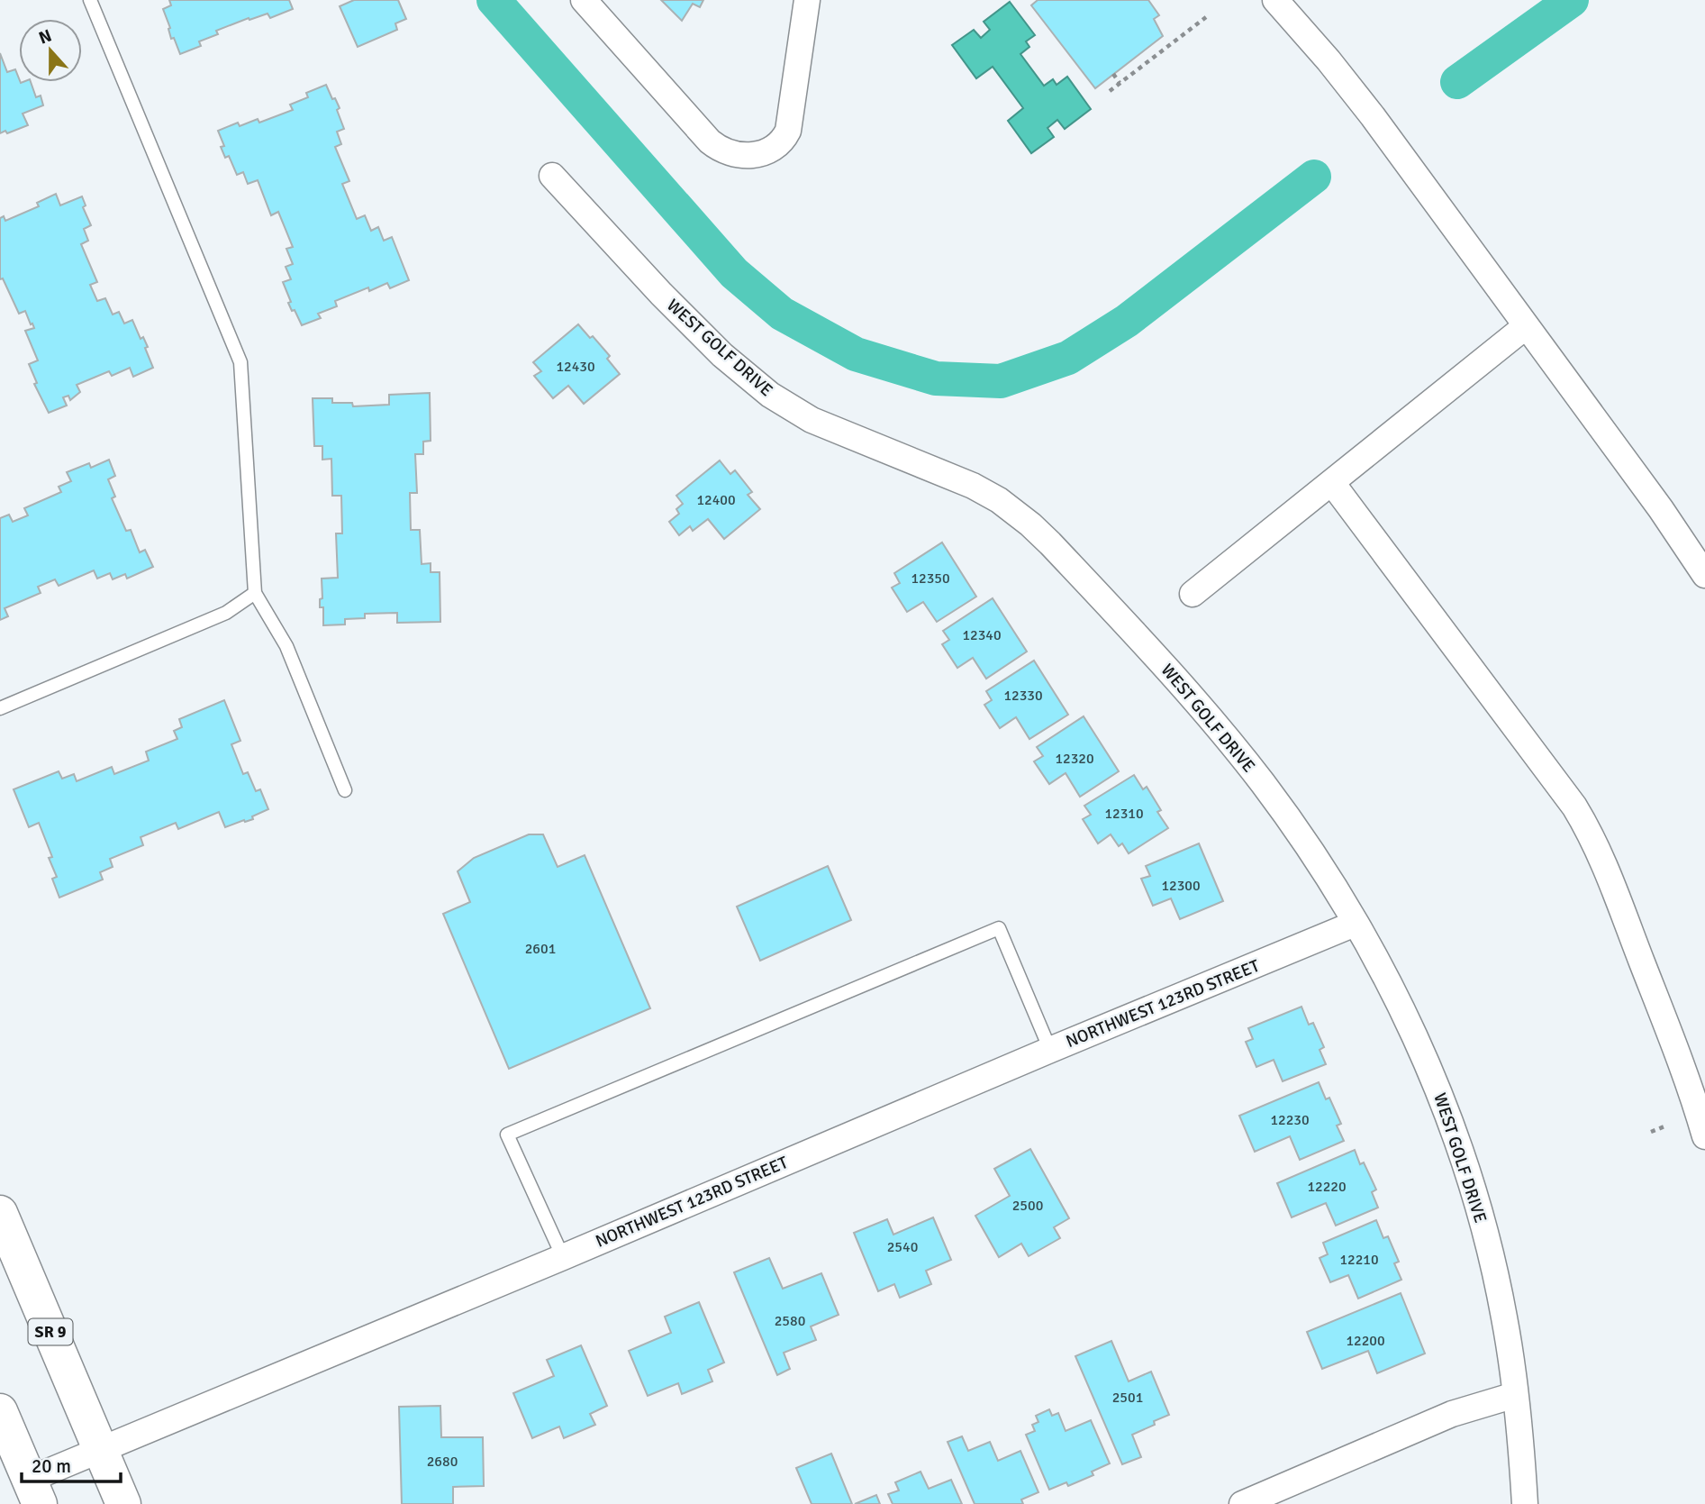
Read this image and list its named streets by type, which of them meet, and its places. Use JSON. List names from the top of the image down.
{
  "streets": {
    "main road": ["SR 9"],
    "street": ["WEST GOLF DRIVE", "NORTHWEST 123RD STREET"]
  },
  "crossings": [
    ["WEST GOLF DRIVE", "NORTHWEST 123RD STREET"],
    ["NORTHWEST 123RD STREET", "SR 9"]
  ],
  "house_numbers": [
    "12430",
    "12400",
    "12350",
    "12340",
    "12330",
    "12320",
    "12310",
    "12300",
    "2601",
    "12230",
    "12220",
    "2500",
    "2540",
    "12210",
    "2580",
    "12200",
    "2501",
    "2680"
  ],
  "scale_bar": "20 m",
  "north": "top"
}
